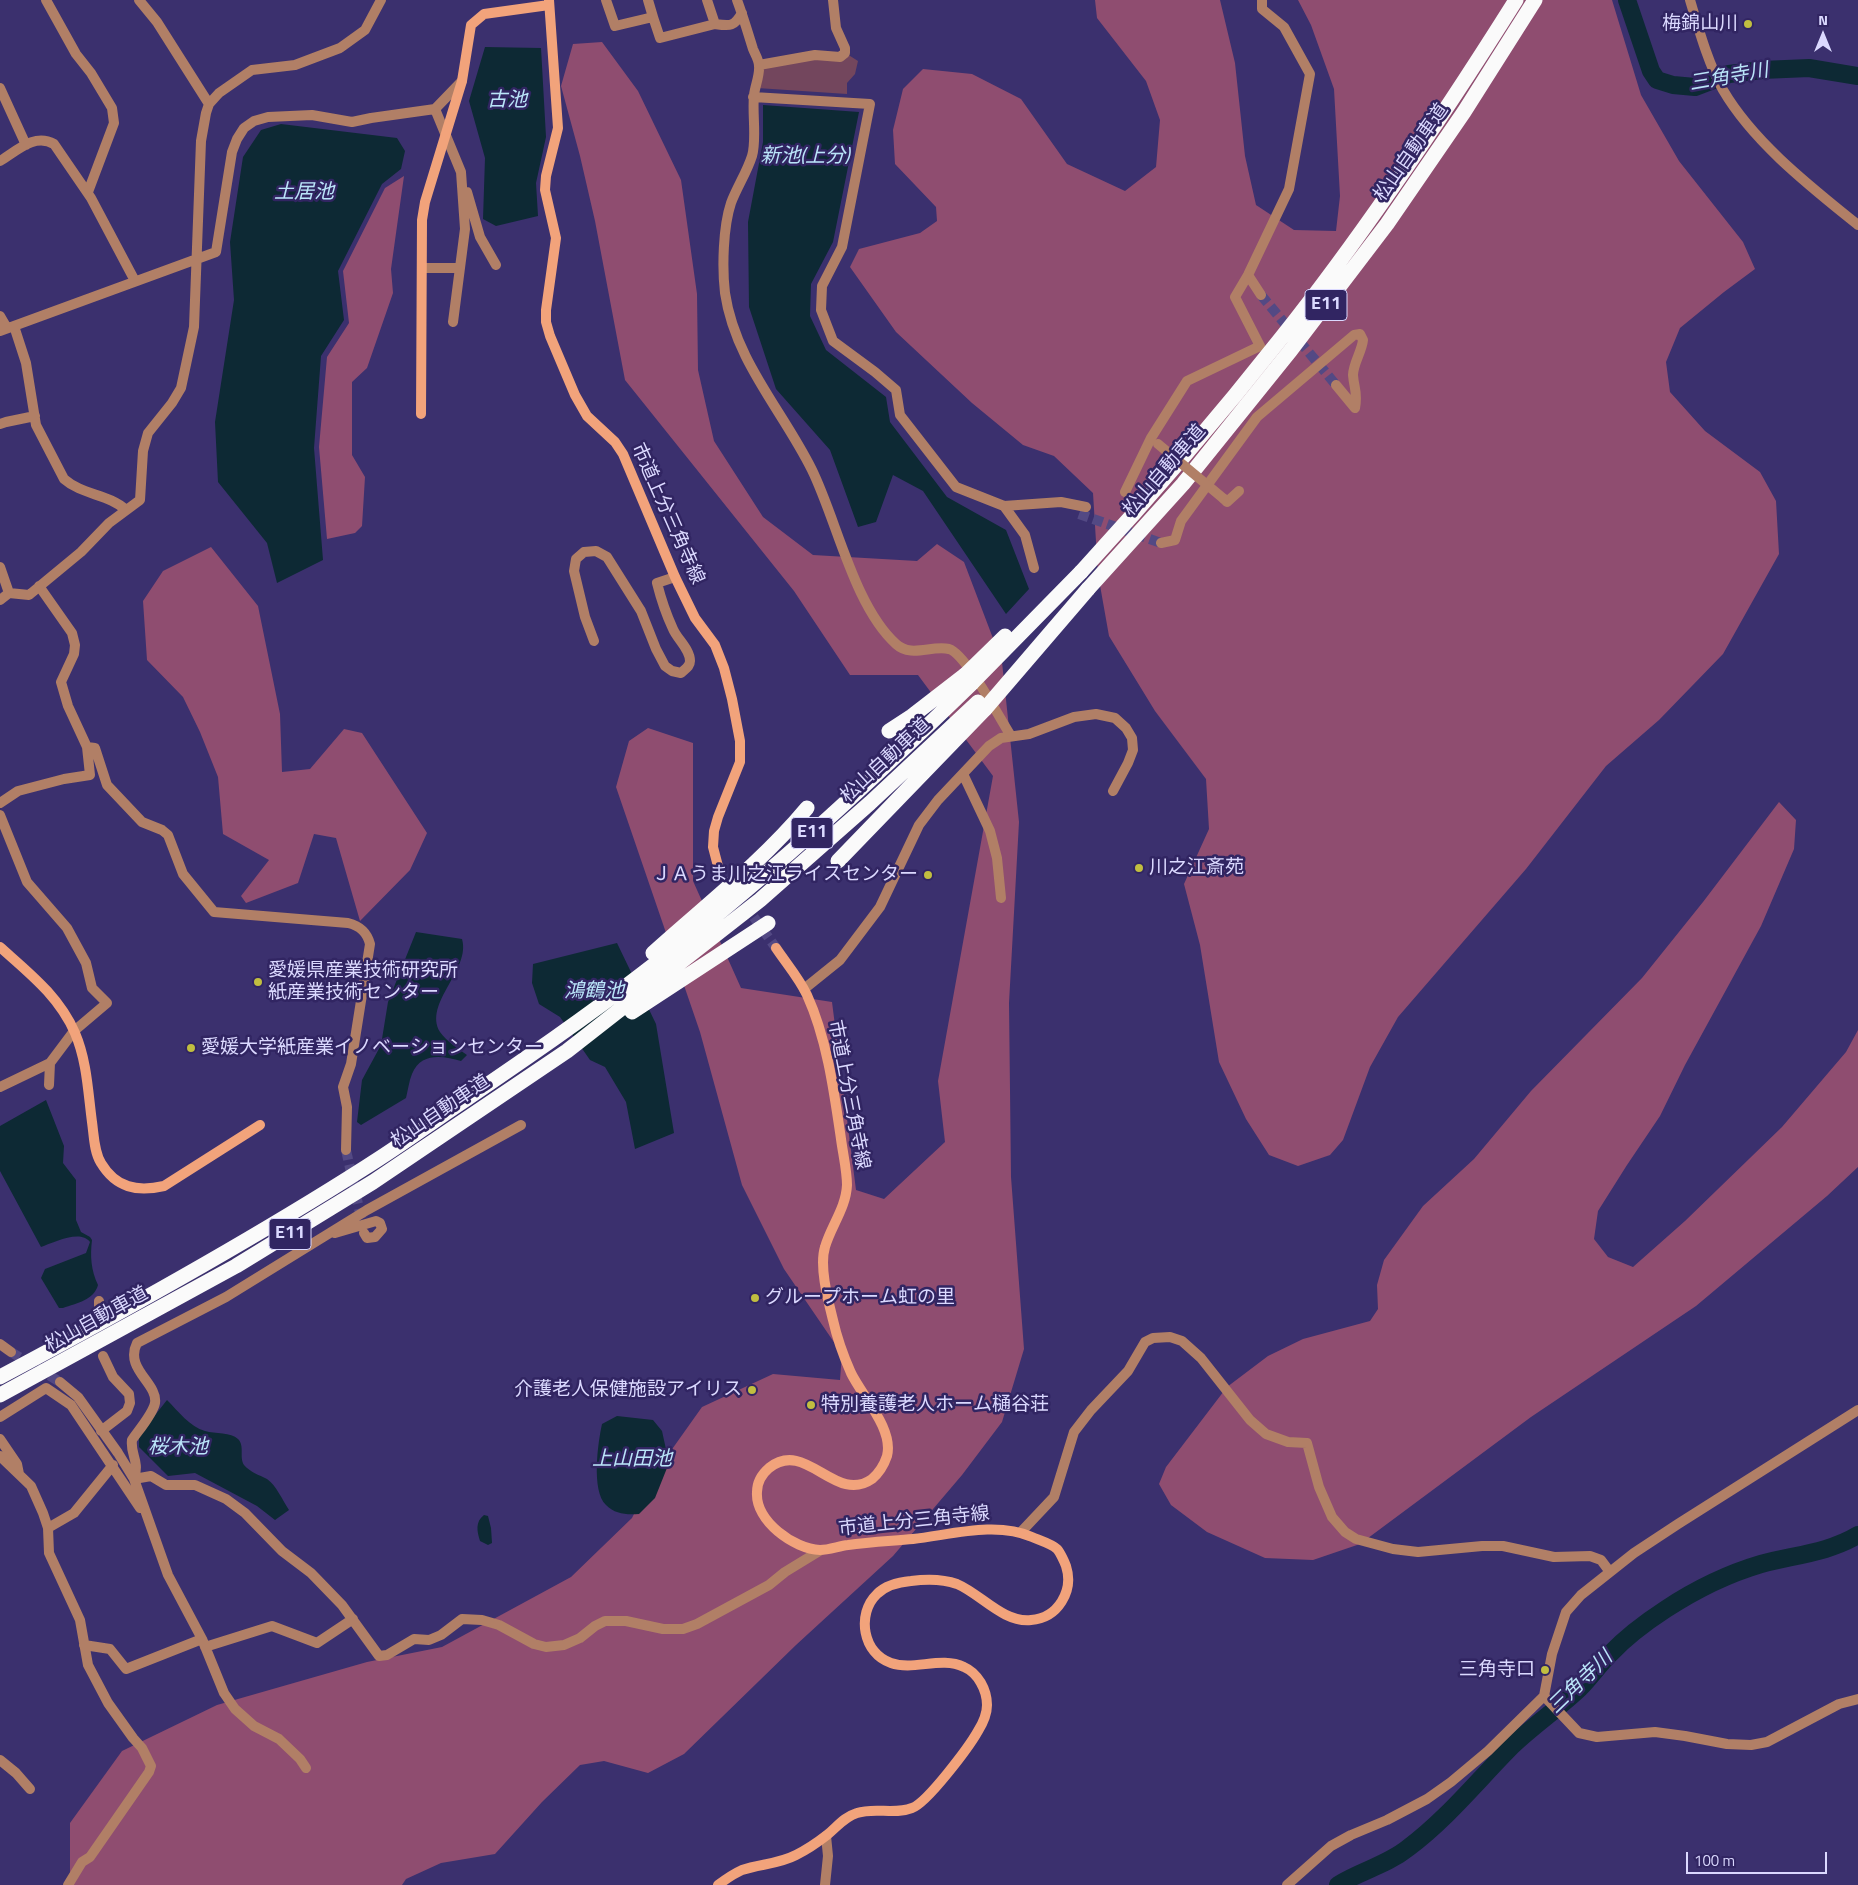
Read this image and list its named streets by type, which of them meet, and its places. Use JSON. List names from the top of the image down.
{
  "streets": {
    "highway": ["松山自動車道", "E11"],
    "street": ["市道上分三角寺線"]
  },
  "water": [
    "三角寺川",
    "古池",
    "新池(上分)",
    "土居池",
    "鴻鶴池",
    "桜木池",
    "上山田池"
  ],
  "places": [
    "梅錦山川",
    "川之江斎苑",
    "ＪＡうま川之江ライスセンター",
    "愛媛県産業技術研究所 紙産業技術センター",
    "愛媛大学紙産業イノベーションセンター",
    "グループホーム虹の里",
    "介護老人保健施設アイリス",
    "特別養護老人ホーム樋谷荘",
    "三角寺口"
  ],
  "scale_bar": "100 m",
  "north": "top"
}
